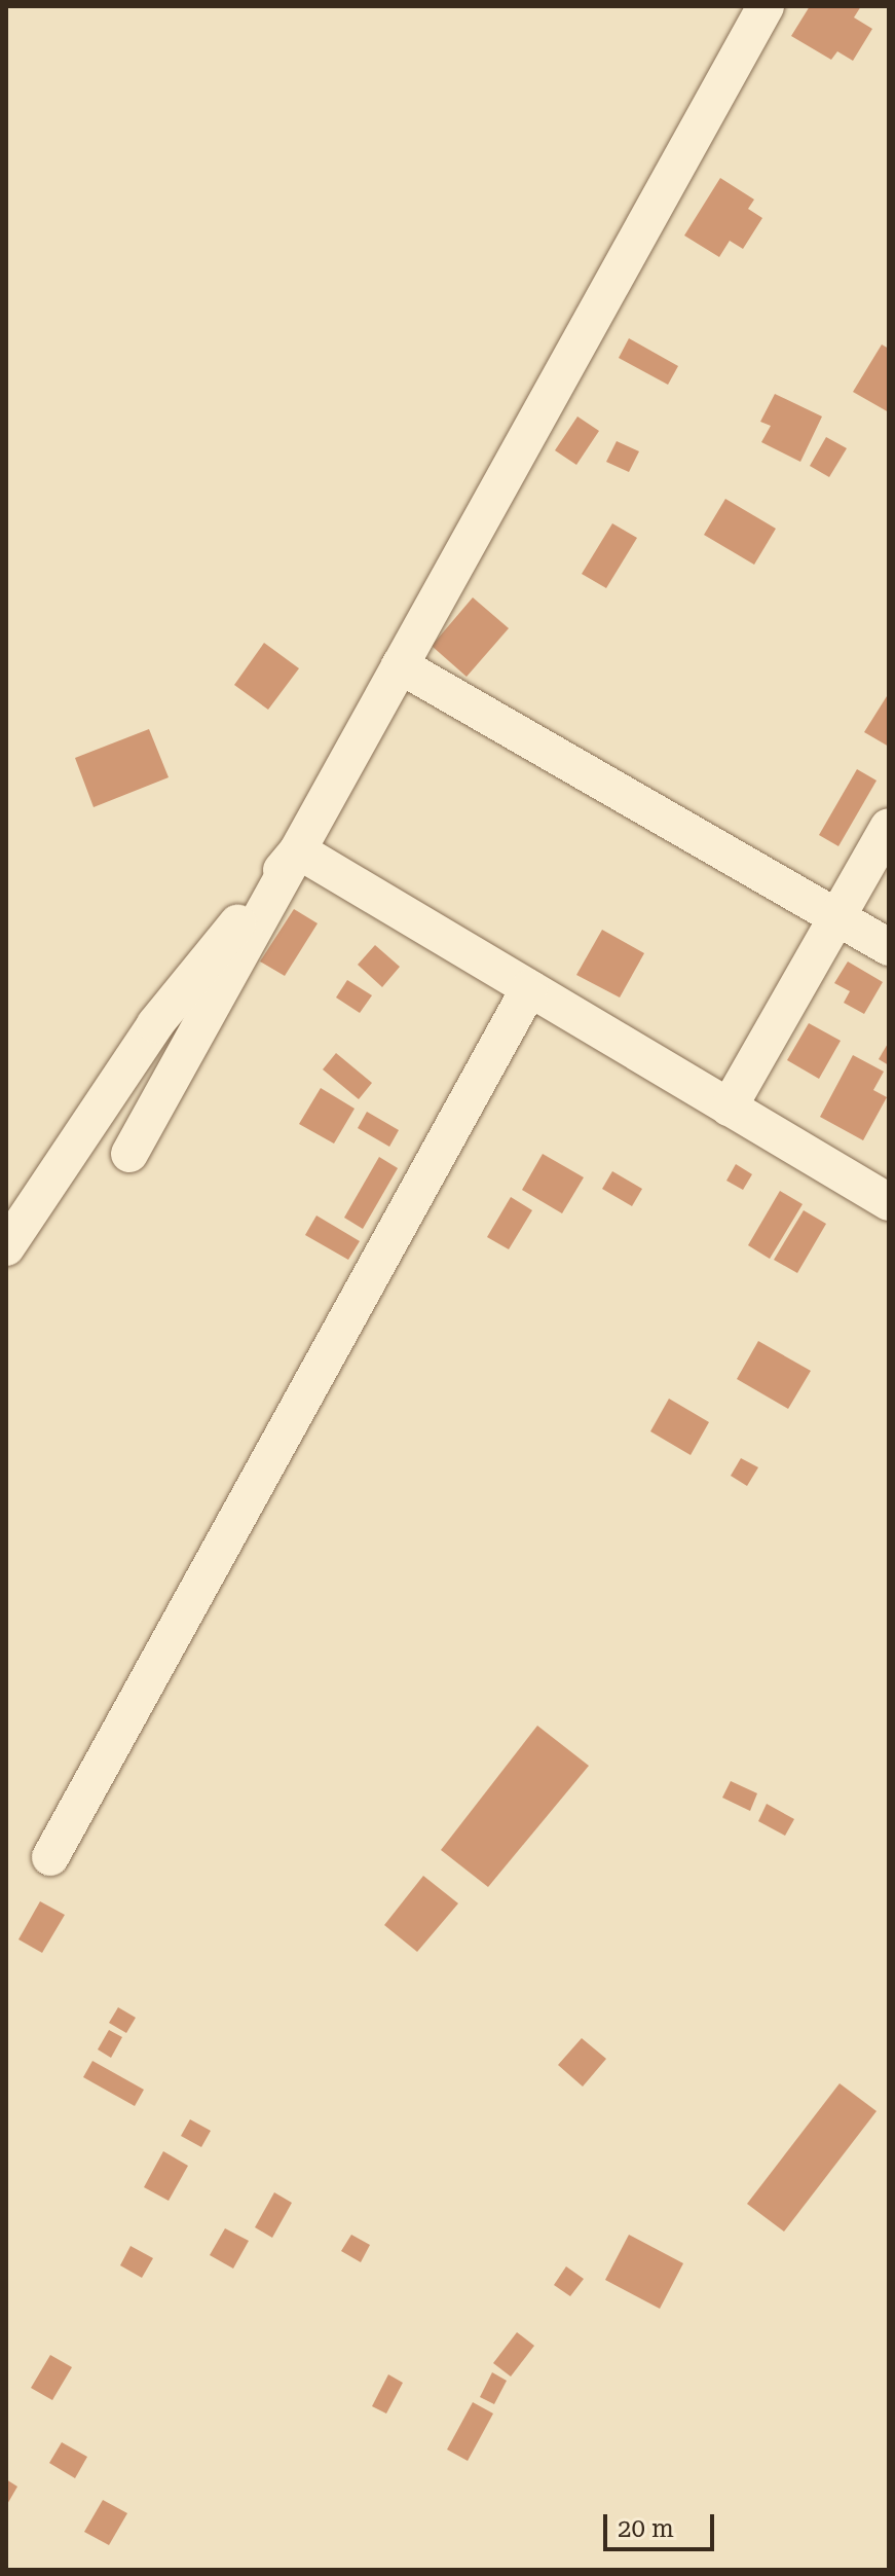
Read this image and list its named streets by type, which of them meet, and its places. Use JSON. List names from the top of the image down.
{
  "scale_bar": "20 m"
}
